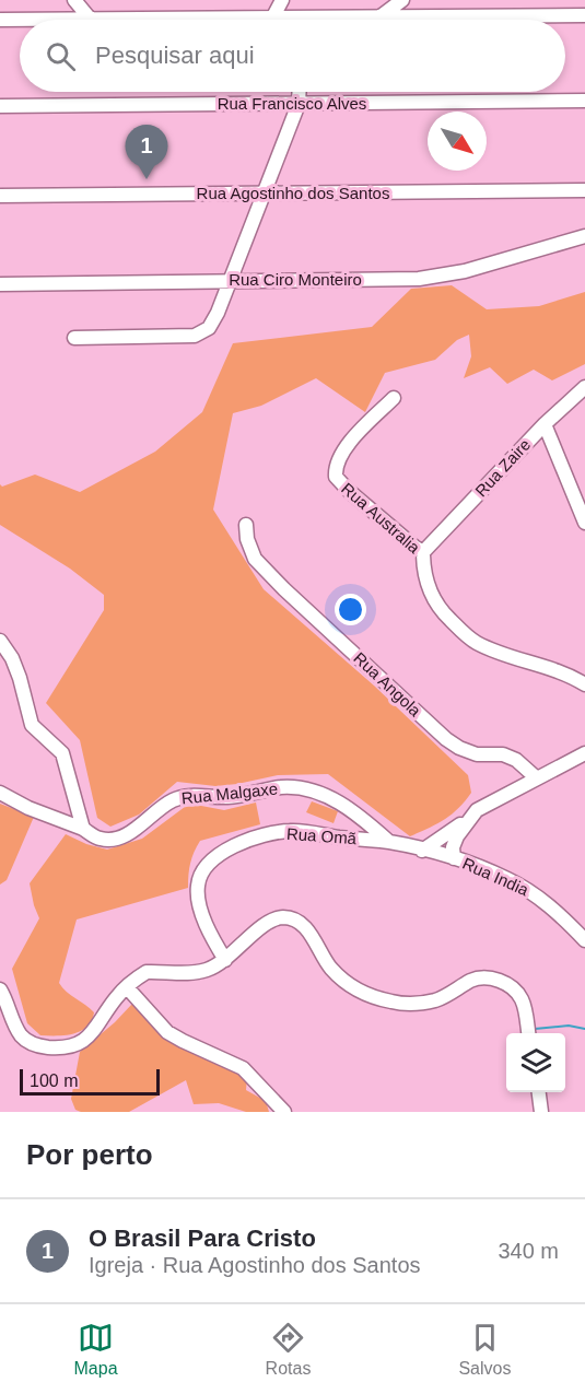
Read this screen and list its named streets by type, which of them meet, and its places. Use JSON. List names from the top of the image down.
{
  "streets": {
    "street": [
      "Rua Francisco Alves",
      "Rua Agostinho dos Santos",
      "Rua Ciro Monteiro",
      "Rua Zaire",
      "Rua Australia",
      "Rua Angola",
      "Rua Malgaxe",
      "Rua Omã",
      "Rua India"
    ]
  },
  "crossings": [
    ["Rua Zaire", "Rua Australia"],
    ["Rua Malgaxe", "Rua Omã"],
    ["Rua Malgaxe", "Rua India"],
    ["Rua Omã", "Rua India"]
  ],
  "scale_bar": "100 m",
  "north": "bottom right",
  "page": {
    "search": "Pesquisar aqui",
    "pins": "1",
    "scale": "100 m",
    "heading": "Por perto",
    "list": [
      {
        "mark": "1",
        "name": "O Brasil Para Cristo",
        "note": "Igreja · Rua Agostinho dos Santos",
        "value": "340 m"
      }
    ],
    "nav": ["Mapa", "Rotas", "Salvos"]
  }
}
